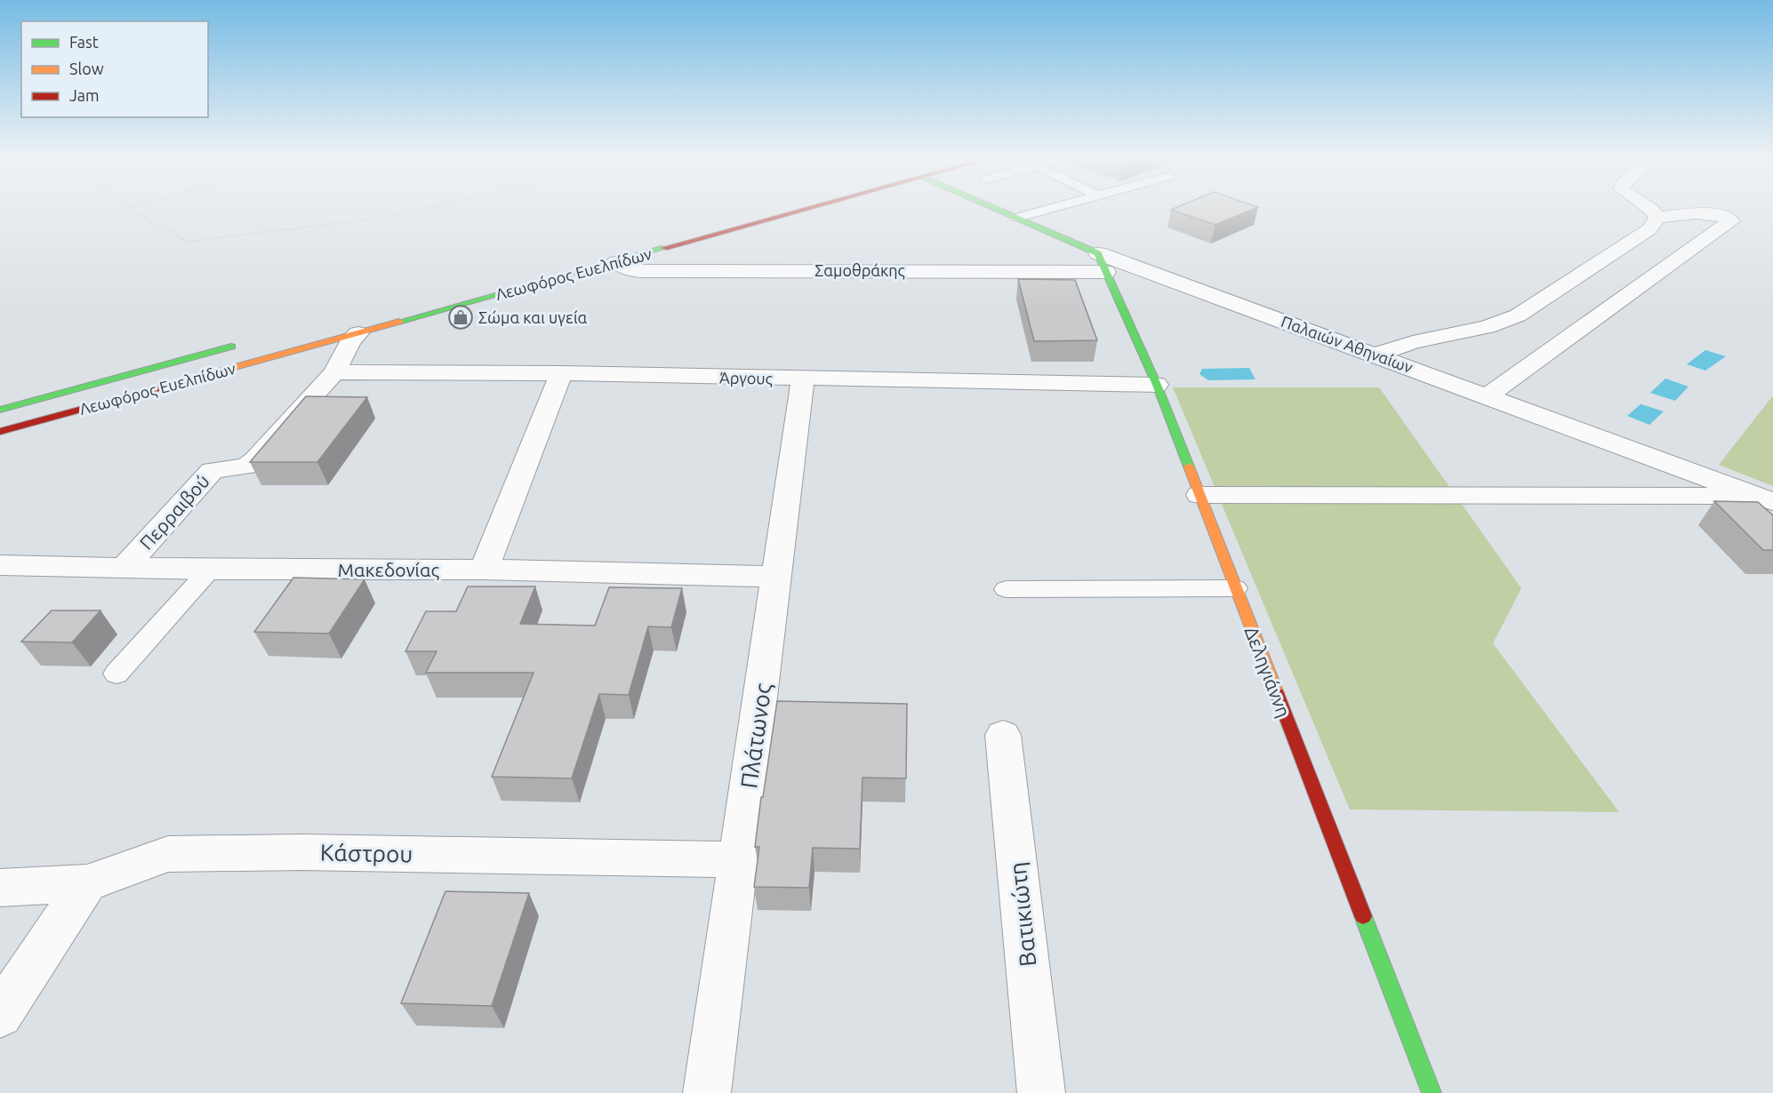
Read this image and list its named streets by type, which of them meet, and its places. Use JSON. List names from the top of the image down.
{
  "streets": {
    "main road": ["Λεωφόρος Ευελπίδων", "Παλαιών Αθηναίων", "Δεληγιάννη"],
    "street": [
      "Σαμοθράκης",
      "Άργους",
      "Περραιβού",
      "Μακεδονίας",
      "Πλάτωνος",
      "Κάστρου",
      "Βατικιώτη"
    ]
  },
  "crossings": [
    ["Σαμοθράκης", "Λεωφόρος Ευελπίδων"],
    ["Σαμοθράκης", "Παλαιών Αθηναίων"],
    ["Σαμοθράκης", "Δεληγιάννη"],
    ["Λεωφόρος Ευελπίδων", "Περραιβού"],
    ["Παλαιών Αθηναίων", "Δεληγιάννη"],
    ["Άργους", "Περραιβού"],
    ["Άργους", "Δεληγιάννη"],
    ["Άργους", "Πλάτωνος"],
    ["Περραιβού", "Μακεδονίας"],
    ["Μακεδονίας", "Πλάτωνος"],
    ["Πλάτωνος", "Κάστρου"]
  ],
  "places": {
    "shop": ["Σώμα και υγεία"]
  },
  "legend": ["Fast", "Slow", "Jam"]
}
